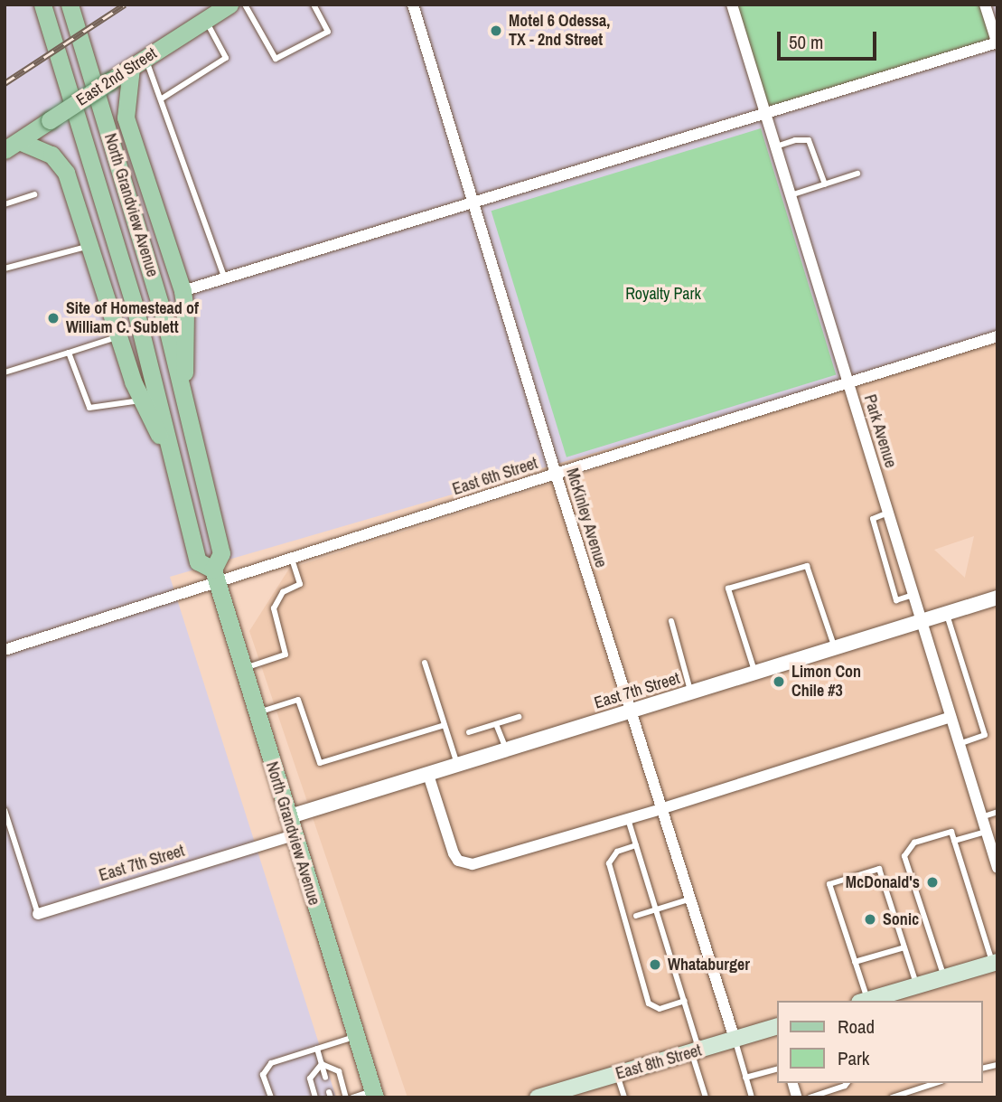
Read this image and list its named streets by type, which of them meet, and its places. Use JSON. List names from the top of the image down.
{
  "streets": {
    "main road": ["East 2nd Street", "North Grandview Avenue", "East 8th Street"],
    "street": [
      "Park Avenue",
      "East 6th Street",
      "McKinley Avenue",
      "East 7th Street"
    ]
  },
  "crossings": [
    ["North Grandview Avenue", "East 6th Street"],
    ["North Grandview Avenue", "East 7th Street"],
    ["Park Avenue", "East 6th Street"],
    ["Park Avenue", "East 7th Street"],
    ["East 6th Street", "McKinley Avenue"],
    ["McKinley Avenue", "East 7th Street"],
    ["McKinley Avenue", "East 8th Street"]
  ],
  "parks": ["Royalty Park"],
  "places": [
    "Motel 6 Odessa, TX - 2nd Street",
    "Site of Homestead of William C. Sublett",
    "Limon Con Chile #3",
    "McDonald's",
    "Sonic",
    "Whataburger"
  ],
  "legend": ["Road", "Park"],
  "scale_bar": "50 m"
}
